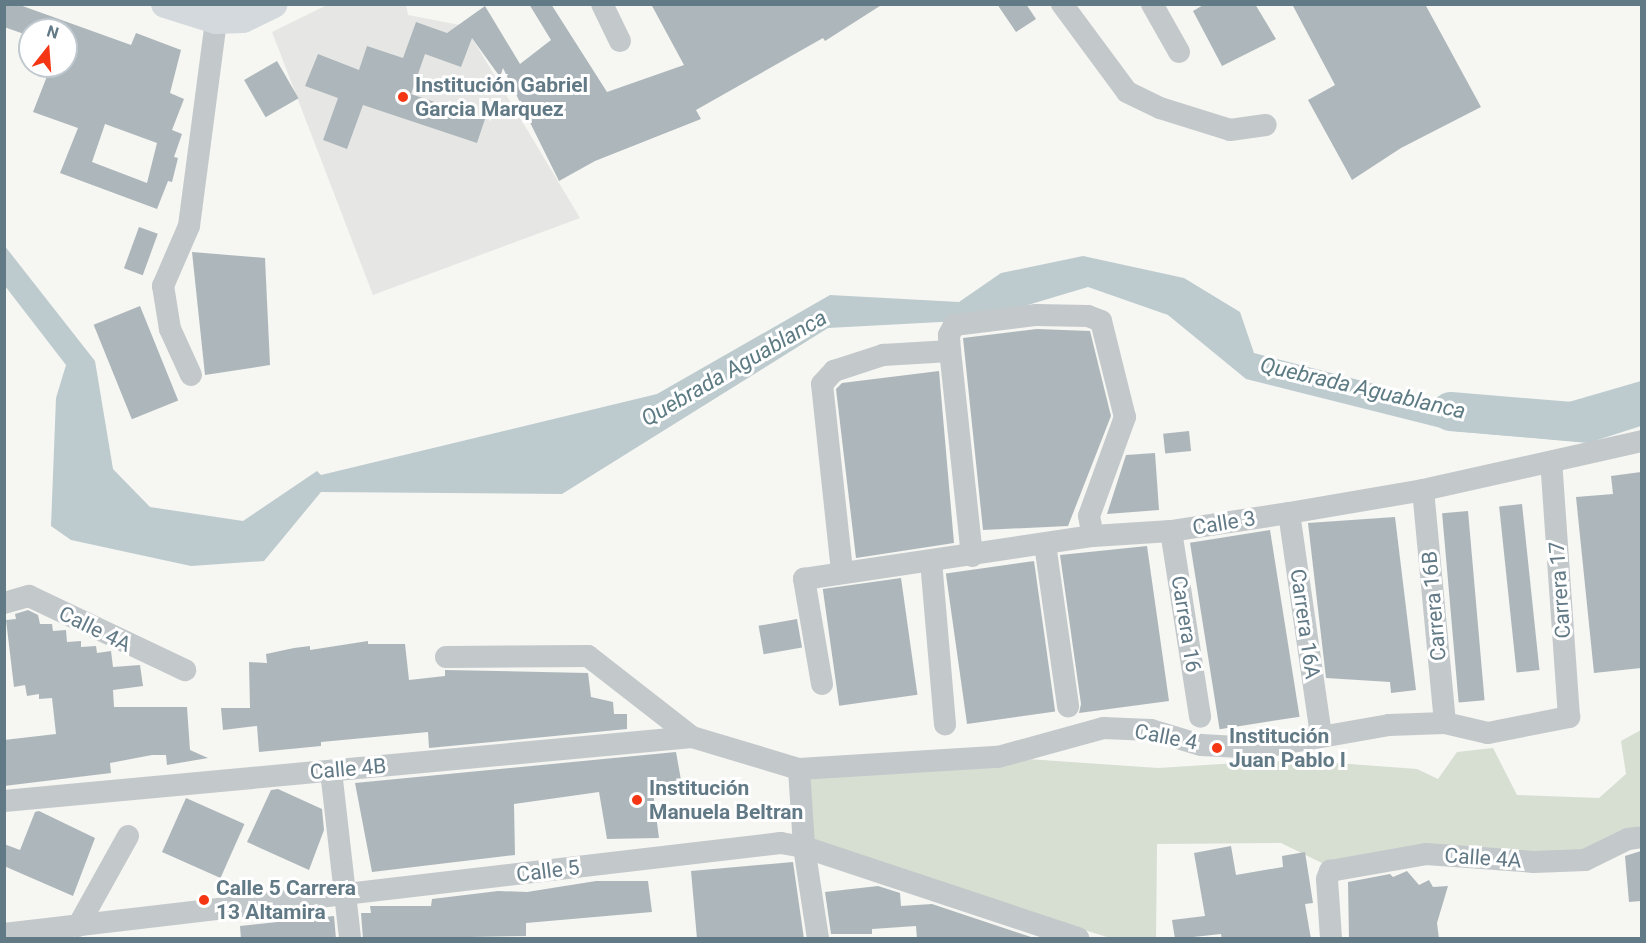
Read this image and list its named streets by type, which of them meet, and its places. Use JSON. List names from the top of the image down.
{
  "streets": {
    "street": [
      "Calle 3",
      "Carrera 17",
      "Carrera 16B",
      "Carrera 16",
      "Carrera 16A",
      "Calle 4A",
      "Calle 4",
      "Calle 4B",
      "Calle 5"
    ]
  },
  "crossings": [
    ["Calle 3", "Carrera 17"],
    ["Calle 3", "Carrera 16B"],
    ["Calle 3", "Carrera 16"],
    ["Calle 3", "Carrera 16A"],
    ["Carrera 17", "Calle 4"],
    ["Carrera 16B", "Calle 4"],
    ["Carrera 16A", "Calle 4"]
  ],
  "water": ["Quebrada Aguablanca"],
  "places": [
    "Institución Gabriel Garcia Marquez",
    "Institución Juan Pablo I",
    "Institución Manuela Beltran",
    "Calle 5 Carrera 13 Altamira"
  ],
  "north": "top"
}
